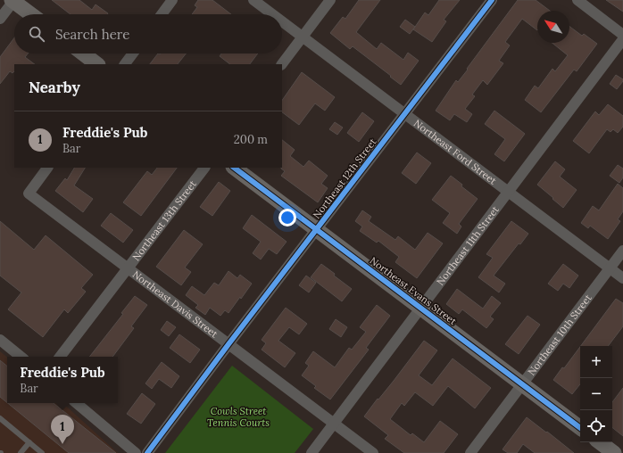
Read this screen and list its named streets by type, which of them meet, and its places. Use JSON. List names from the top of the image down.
{
  "streets": {
    "street": [
      "Northeast Ford Street",
      "Northeast 12th Street",
      "Northeast 13th Street",
      "Northeast 11th Street",
      "Northeast Evans Street",
      "Northeast Davis Street",
      "Northeast 10th Street"
    ]
  },
  "crossings": [
    ["Northeast Ford Street", "Northeast 12th Street"],
    ["Northeast Ford Street", "Northeast 11th Street"],
    ["Northeast Ford Street", "Northeast 10th Street"],
    ["Northeast 12th Street", "Northeast Evans Street"],
    ["Northeast 12th Street", "Northeast Davis Street"],
    ["Northeast 13th Street", "Northeast Davis Street"],
    ["Northeast 11th Street", "Northeast Evans Street"],
    ["Northeast 11th Street", "Northeast Davis Street"],
    ["Northeast Evans Street", "Northeast 10th Street"]
  ],
  "parks": ["Cowls Street Tennis Courts"],
  "north": "top left",
  "page": {
    "search": "Search here",
    "heading": "Nearby",
    "list": [
      {
        "mark": "1",
        "name": "Freddie's Pub",
        "note": "Bar",
        "value": "200 m"
      }
    ],
    "map_buttons": ["+", "−"],
    "popup": ["Freddie's Pub", "Bar"],
    "pins": "1"
  }
}
